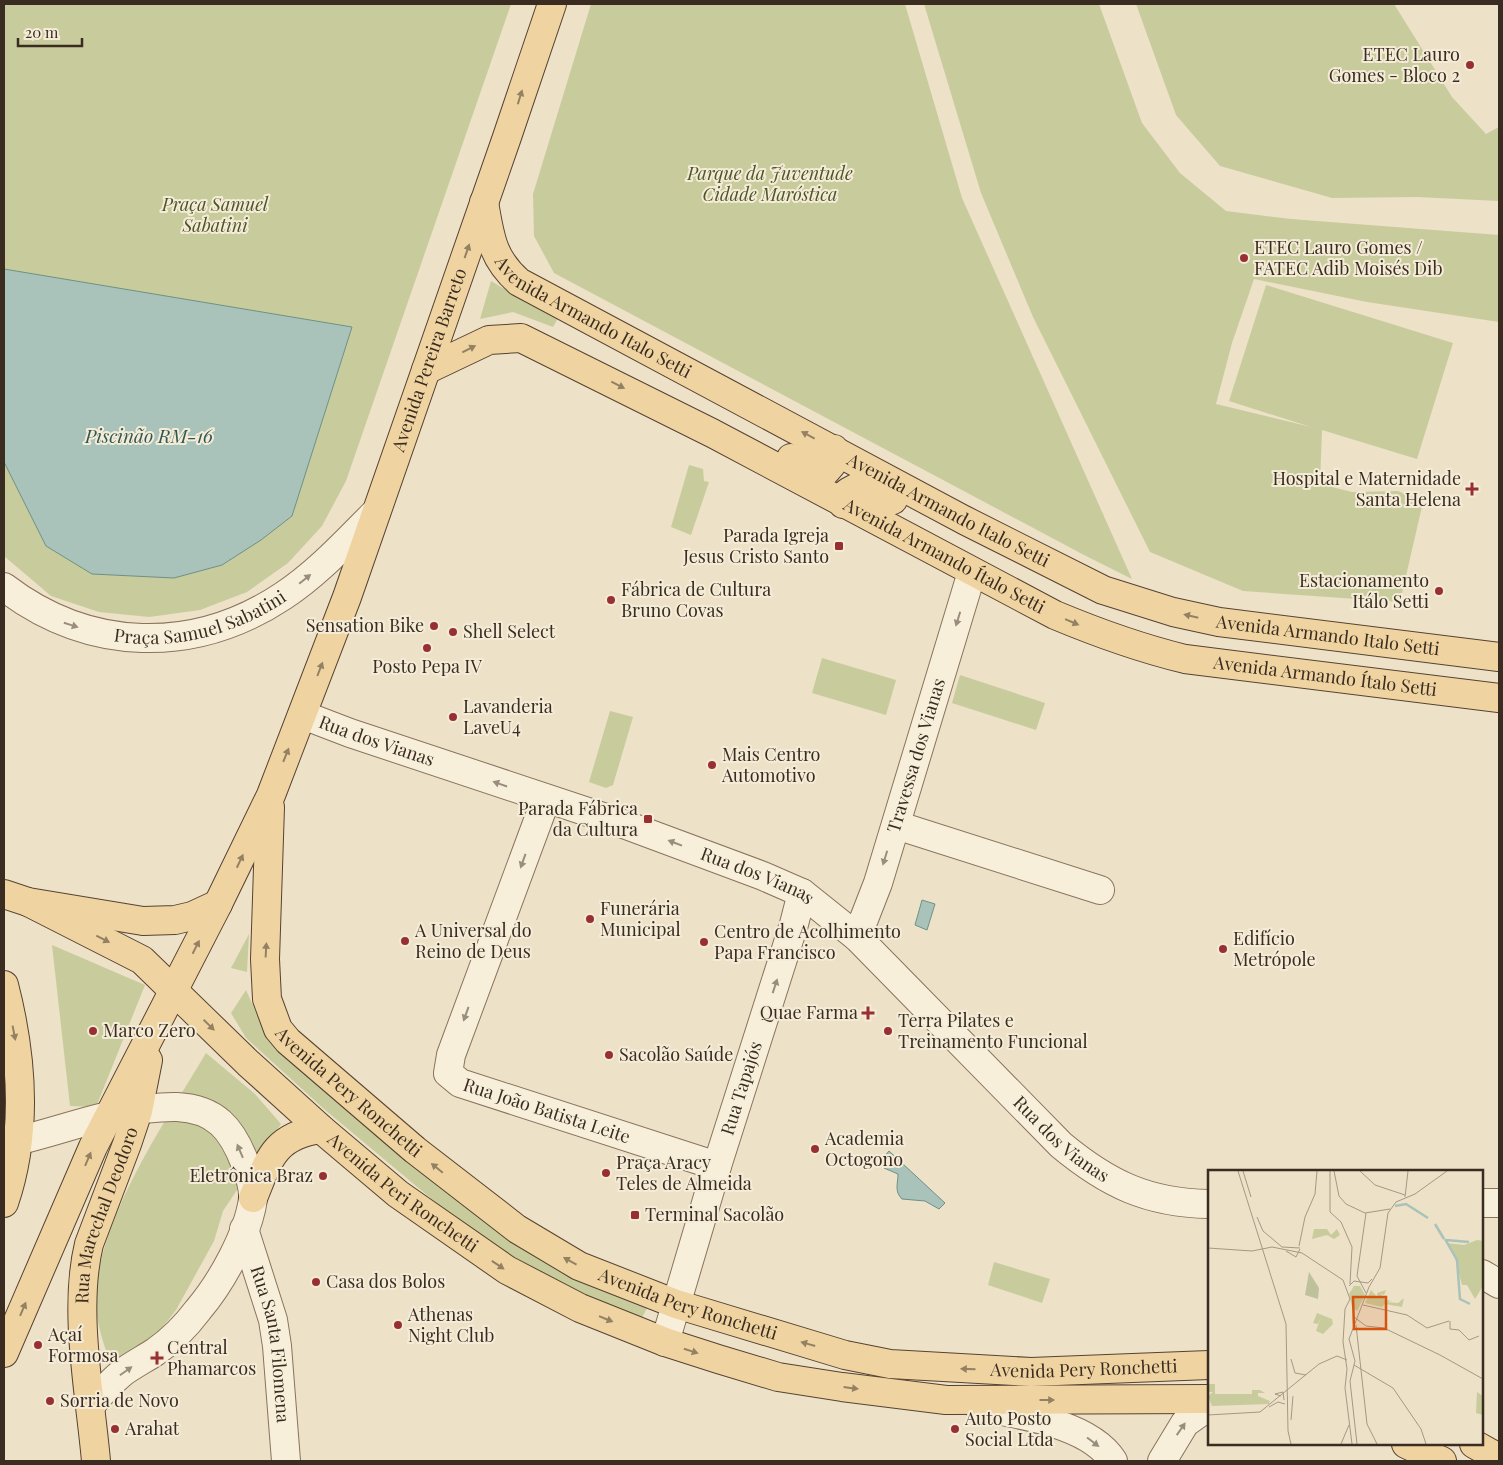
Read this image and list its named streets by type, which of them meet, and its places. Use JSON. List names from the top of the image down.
{
  "streets": {
    "main road": [
      "Avenida Armando Italo Setti",
      "Avenida Pereira Barreto",
      "Avenida Armando Ítalo Setti",
      "Avenida Pery Ronchetti",
      "Avenida Peri Ronchetti",
      "Rua Marechal Deodoro"
    ],
    "street": [
      "Praça Samuel Sabatini",
      "Rua dos Vianas",
      "Travessa dos Vianas",
      "Rua Tapajós",
      "Rua João Batista Leite",
      "Rua Santa Filomena"
    ]
  },
  "crossings": [
    ["Avenida Armando Italo Setti", "Avenida Pereira Barreto"],
    ["Avenida Pereira Barreto", "Avenida Armando Ítalo Setti"],
    ["Avenida Pereira Barreto", "Praça Samuel Sabatini"],
    ["Avenida Pereira Barreto", "Rua dos Vianas"],
    ["Avenida Pereira Barreto", "Rua Marechal Deodoro"],
    ["Avenida Armando Ítalo Setti", "Travessa dos Vianas"],
    ["Rua dos Vianas", "Travessa dos Vianas"],
    ["Rua dos Vianas", "Rua Tapajós"],
    ["Rua dos Vianas", "Rua João Batista Leite"],
    ["Rua dos Vianas", "Rua Marechal Deodoro"],
    ["Rua Tapajós", "Avenida Pery Ronchetti"],
    ["Rua Tapajós", "Rua João Batista Leite"],
    ["Rua Tapajós", "Avenida Peri Ronchetti"],
    ["Avenida Pery Ronchetti", "Avenida Peri Ronchetti"],
    ["Avenida Pery Ronchetti", "Rua Marechal Deodoro"],
    ["Avenida Peri Ronchetti", "Rua Marechal Deodoro"]
  ],
  "one_way": [
    "Avenida Armando Italo Setti",
    "Avenida Pereira Barreto",
    "Avenida Armando Ítalo Setti",
    "Praça Samuel Sabatini",
    "Rua dos Vianas",
    "Travessa dos Vianas",
    "Rua Tapajós",
    "Avenida Peri Ronchetti"
  ],
  "water": ["Piscinão RM-16"],
  "parks": ["Parque da Juventude Cidade Maróstica", "Praça Samuel Sabatini"],
  "places": {
    "other": [
      "ETEC Lauro Gomes - Bloco 2",
      "ETEC Lauro Gomes / FATEC Adib Moisés Dib",
      "Estacionamento Itálo Setti",
      "Fábrica de Cultura Bruno Covas",
      "Sensation Bike",
      "Shell Select",
      "Posto Pepa IV",
      "Lavanderia LaveU4",
      "Mais Centro Automotivo",
      "Funerária Municipal",
      "A Universal do Reino de Deus",
      "Centro de Acolhimento Papa Francisco",
      "Edifício Metrópole",
      "Marco Zero",
      "Terra Pilates e Treinamento Funcional",
      "Sacolão Saúde",
      "Academia Octogono",
      "Praça Aracy Teles de Almeida",
      "Eletrônica Braz",
      "Casa dos Bolos",
      "Athenas Night Club",
      "Açaí Formosa",
      "Sorria de Novo",
      "Arahat",
      "Auto Posto Social Ltda"
    ],
    "health": ["Hospital e Maternidade Santa Helena", "Quae Farma", "Central Phamarcos"],
    "transit": ["Parada Igreja Jesus Cristo Santo", "Parada Fábrica da Cultura", "Terminal Sacolão"]
  },
  "scale_bar": "20 m"
}
